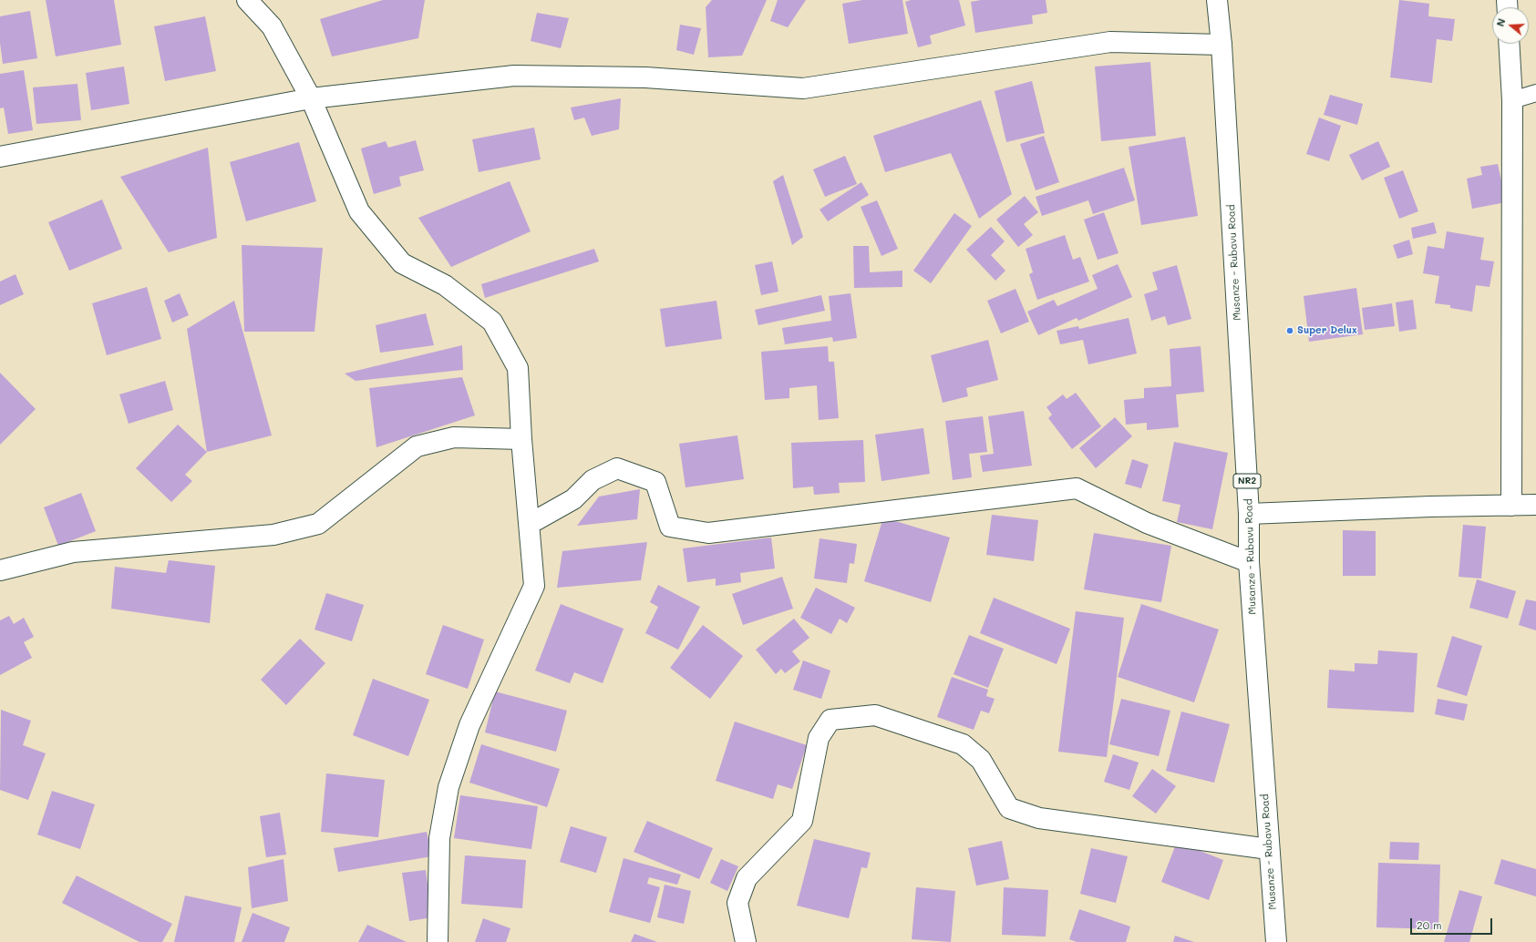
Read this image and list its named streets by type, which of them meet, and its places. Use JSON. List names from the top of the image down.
{
  "streets": {
    "main road": ["Musanze - Rubavu Road", "NR2"]
  },
  "places": ["Super Delux"],
  "scale_bar": "20 m",
  "north": "left"
}
